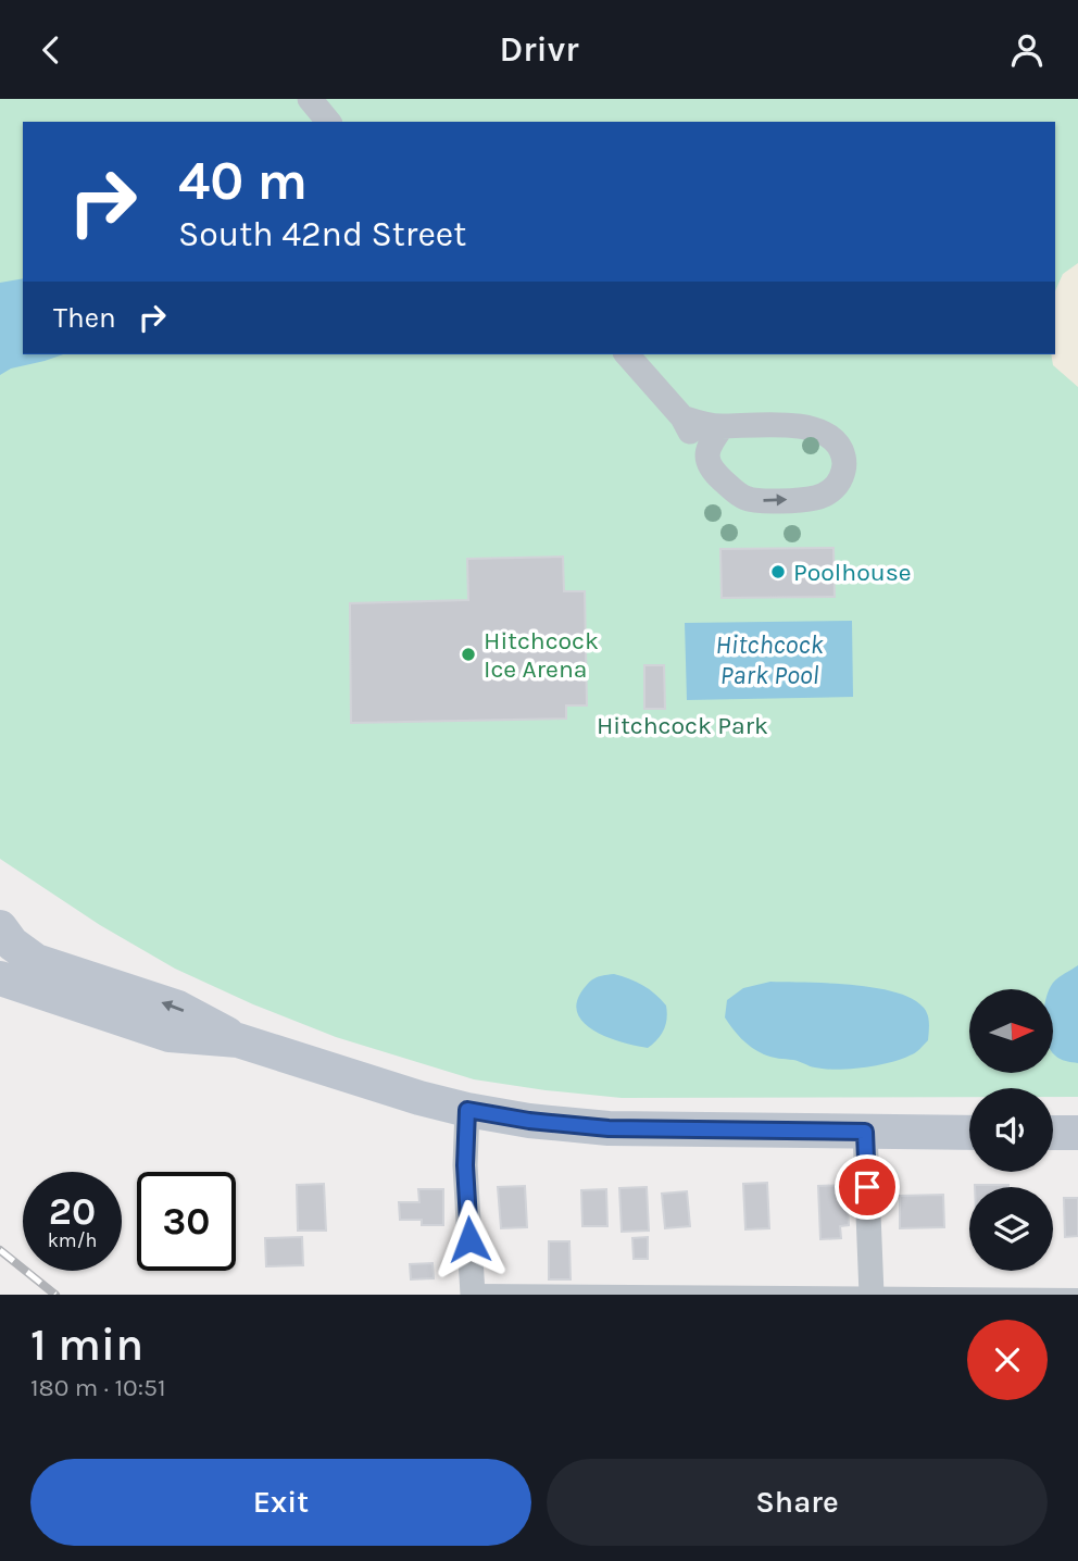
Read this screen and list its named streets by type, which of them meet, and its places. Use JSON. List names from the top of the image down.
{
  "water": ["Hitchcock Park Pool"],
  "parks": ["Hitchcock Park"],
  "places": ["Poolhouse", "Hitchcock Ice Arena"],
  "north": "right",
  "page": {
    "header": "Drivr",
    "turn": ["40 m", "South 42nd Street"],
    "then": "Then",
    "speed": "20 km/h",
    "limit": "30",
    "heading": ["1 min", "180 m · 10:51"],
    "buttons": ["Exit", "Share"]
  }
}
